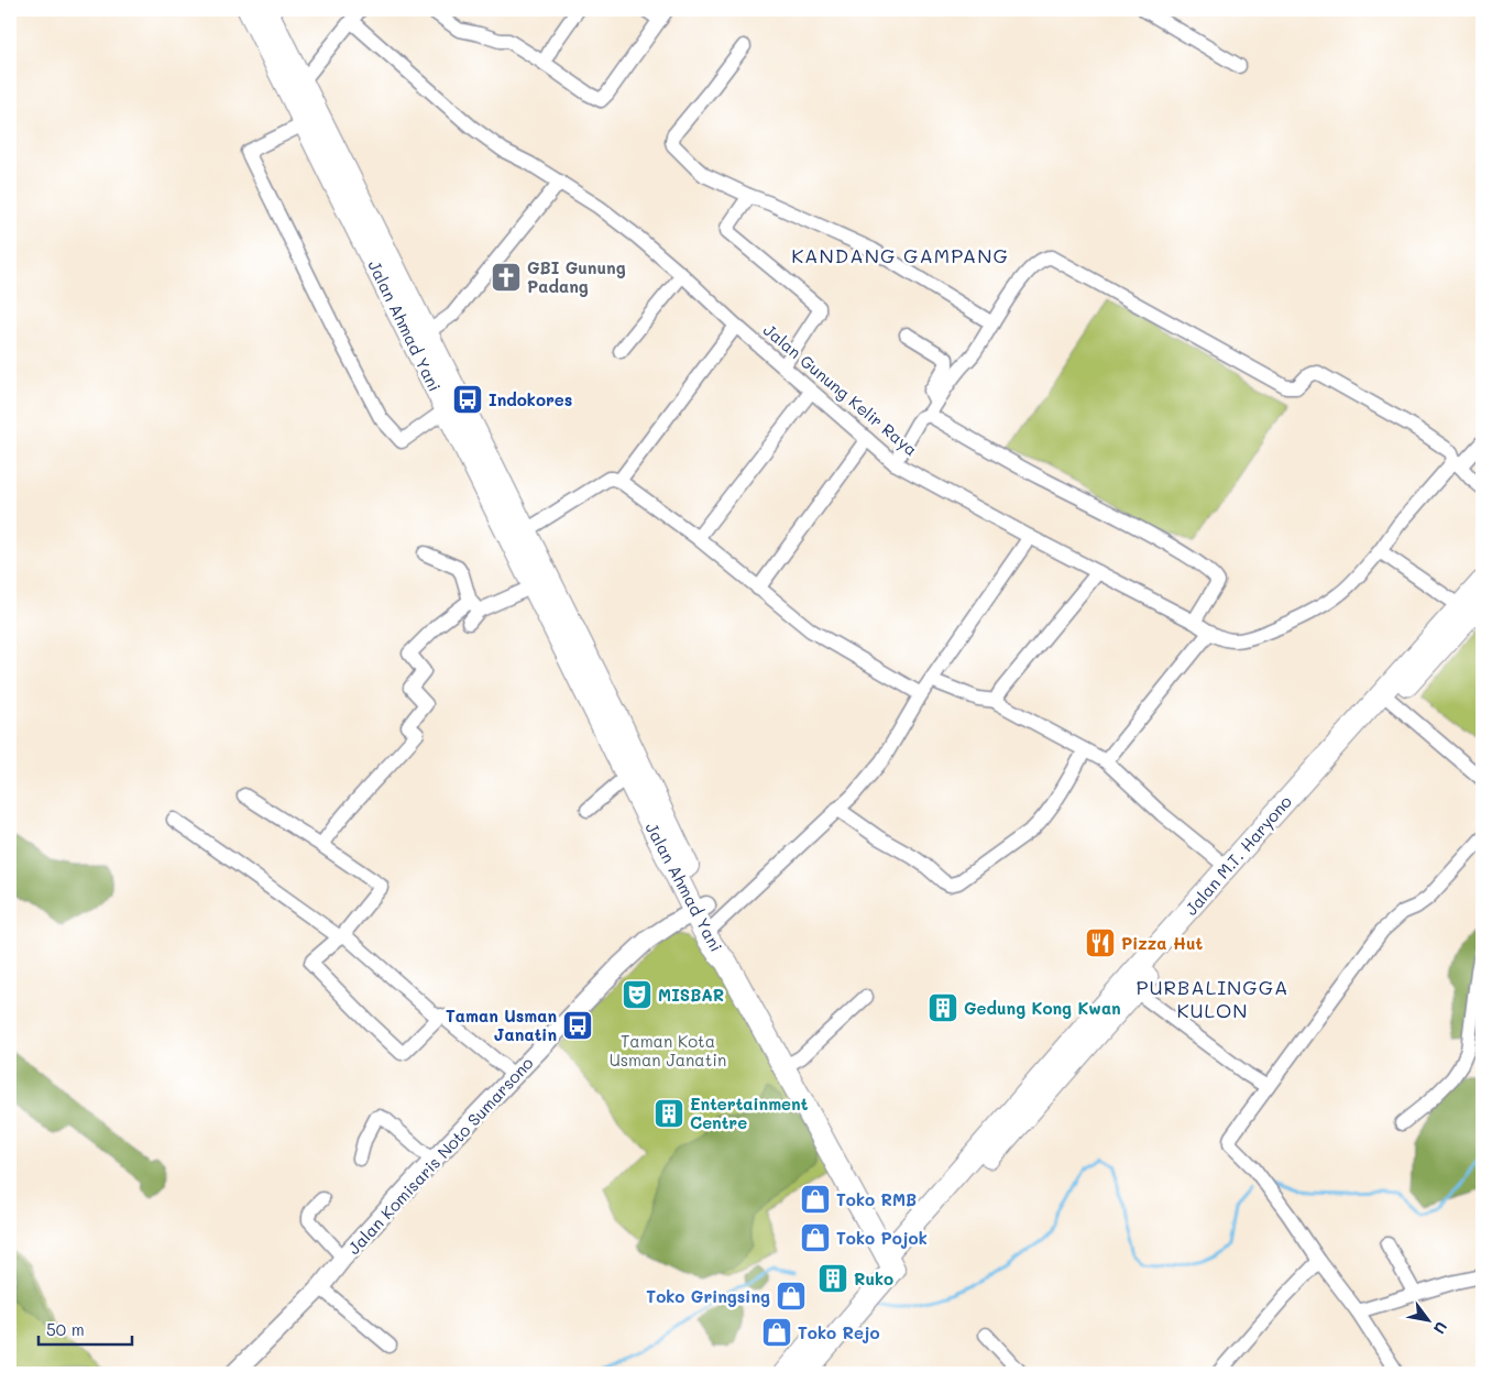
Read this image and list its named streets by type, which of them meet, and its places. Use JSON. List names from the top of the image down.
{
  "streets": {
    "main road": ["Jalan Ahmad Yani", "Jalan M.T. Haryono"],
    "street": ["Jalan Gunung Kelir Raya", "Jalan Komisaris Noto Sumarsono"]
  },
  "crossings": [
    ["Jalan Ahmad Yani", "Jalan M.T. Haryono"],
    ["Jalan Ahmad Yani", "Jalan Komisaris Noto Sumarsono"]
  ],
  "districts": ["KANDANG GAMPANG", "PURBALINGGA KULON"],
  "parks": ["Taman Kota Usman Janatin"],
  "places": {
    "church": ["GBI Gunung Padang"],
    "bus stop": ["Indokores", "Taman Usman Janatin"],
    "restaurant": ["Pizza Hut"],
    "theatre": ["MISBAR"],
    "building": ["Gedung Kong Kwan", "Entertainment Centre", "Ruko"],
    "shop": [
      "Toko RMB",
      "Toko Pojok",
      "Toko Gringsing",
      "Toko Rejo"
    ]
  },
  "scale_bar": "50 m",
  "north": "bottom right"
}
